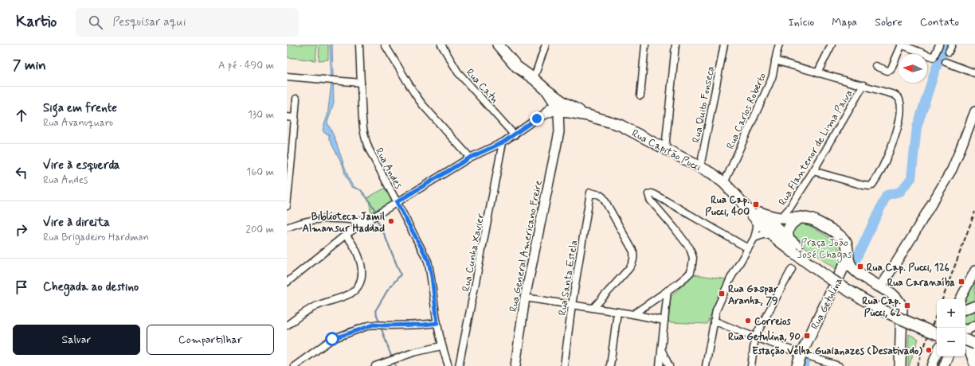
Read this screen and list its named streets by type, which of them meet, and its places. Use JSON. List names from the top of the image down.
{
  "streets": {
    "main road": ["Rua Capitão Pucci", "Rua General Americano Freire", "Rua Getulina"],
    "street": [
      "Rua Catu",
      "Rua Quito Fonseca",
      "Rua Carlos Roberto",
      "Rua Flantenor de Lima Paiva",
      "Rua Andes",
      "Rua Cunha Xavier",
      "Rua Santa Estela"
    ]
  },
  "crossings": [
    ["Rua Quito Fonseca", "Rua Capitão Pucci"],
    ["Rua Carlos Roberto", "Rua Capitão Pucci"],
    ["Rua Capitão Pucci", "Rua General Americano Freire"]
  ],
  "parks": ["Praça João José Chagas"],
  "places": {
    "transit": [
      "Rua Cap. Pucci, 400",
      "Rua Cap. Pucci, 126",
      "Rua Caranaíba",
      "Rua Gaspar Aranha, 79",
      "Rua Cap. Pucci, 62",
      "Rua Getulina, 90"
    ],
    "other": ["Biblioteca Jamil Almansur Haddad", "Correios", "Estação Velha Guaianazes (Desativado)"]
  },
  "north": "left",
  "page": {
    "header": "Kartio",
    "search": "Pesquisar aqui",
    "nav": [
      "Início",
      "Mapa",
      "Sobre",
      "Contato"
    ],
    "heading": ["7 min", "A pé · 490 m"],
    "list": [
      ["Siga em frente", "Rua Avanuquaro", "130 m"],
      ["Vire à esquerda", "Rua Andes", "160 m"],
      ["Vire à direita", "Rua Brigadeiro Hardman", "200 m"],
      "Chegada ao destino"
    ],
    "map_buttons": ["+", "−"],
    "buttons": ["Salvar", "Compartilhar"]
  }
}
